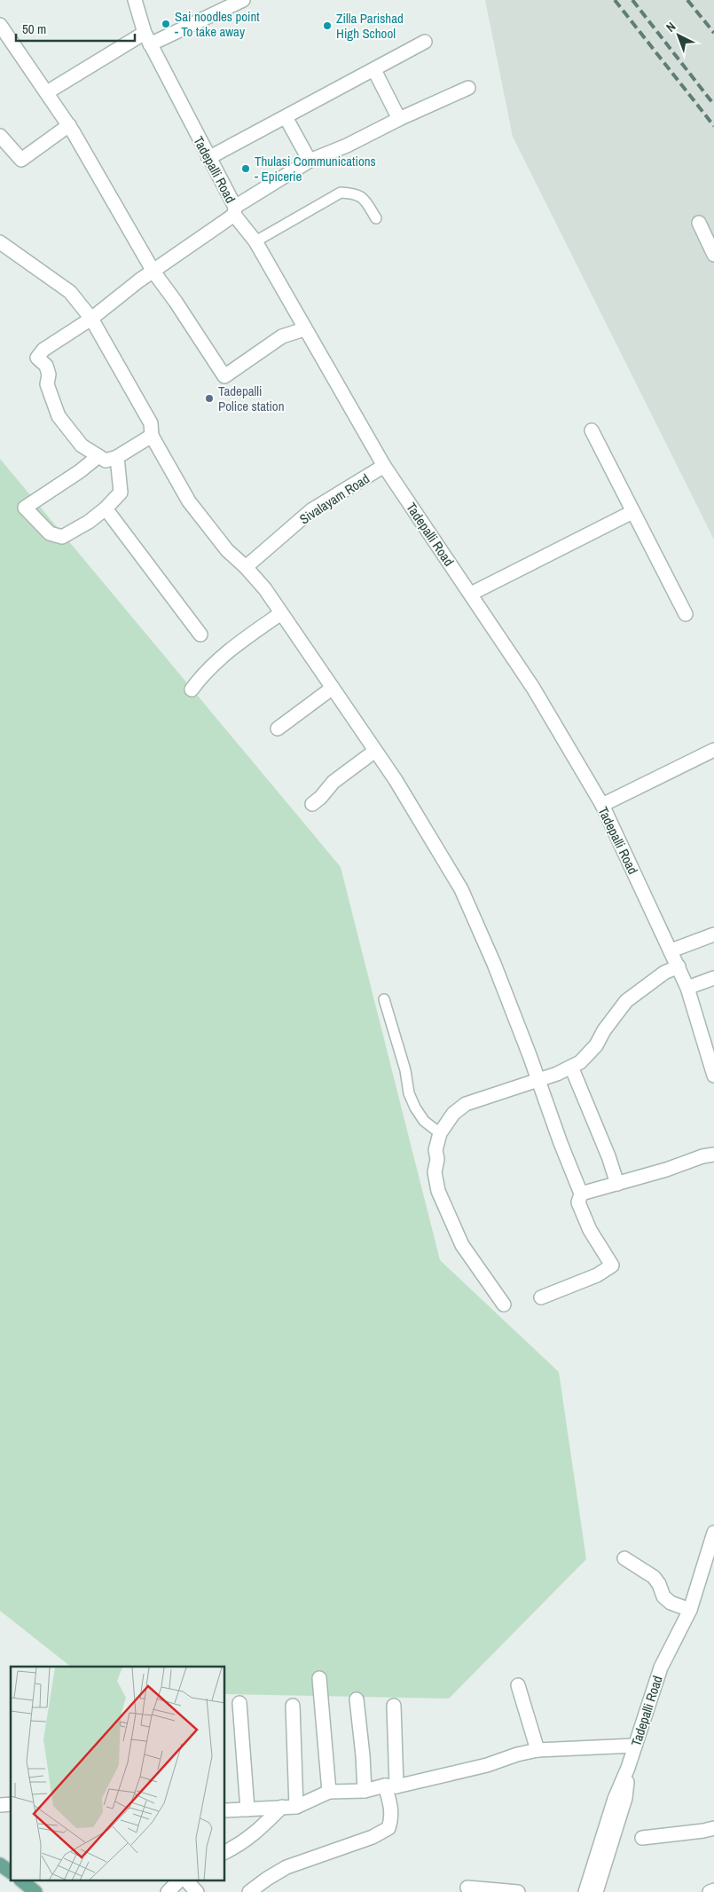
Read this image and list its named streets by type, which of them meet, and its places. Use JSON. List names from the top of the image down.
{
  "streets": {
    "street": ["Tadepalli Road", "Sivalayam Road"]
  },
  "crossings": [
    ["Tadepalli Road", "Sivalayam Road"]
  ],
  "places": [
    "Sai noodles point - To take away",
    "Zilla Parishad High School",
    "Thulasi Communications - Epicerie",
    "Tadepalli Police station"
  ],
  "scale_bar": "50 m",
  "north": "top left"
}
